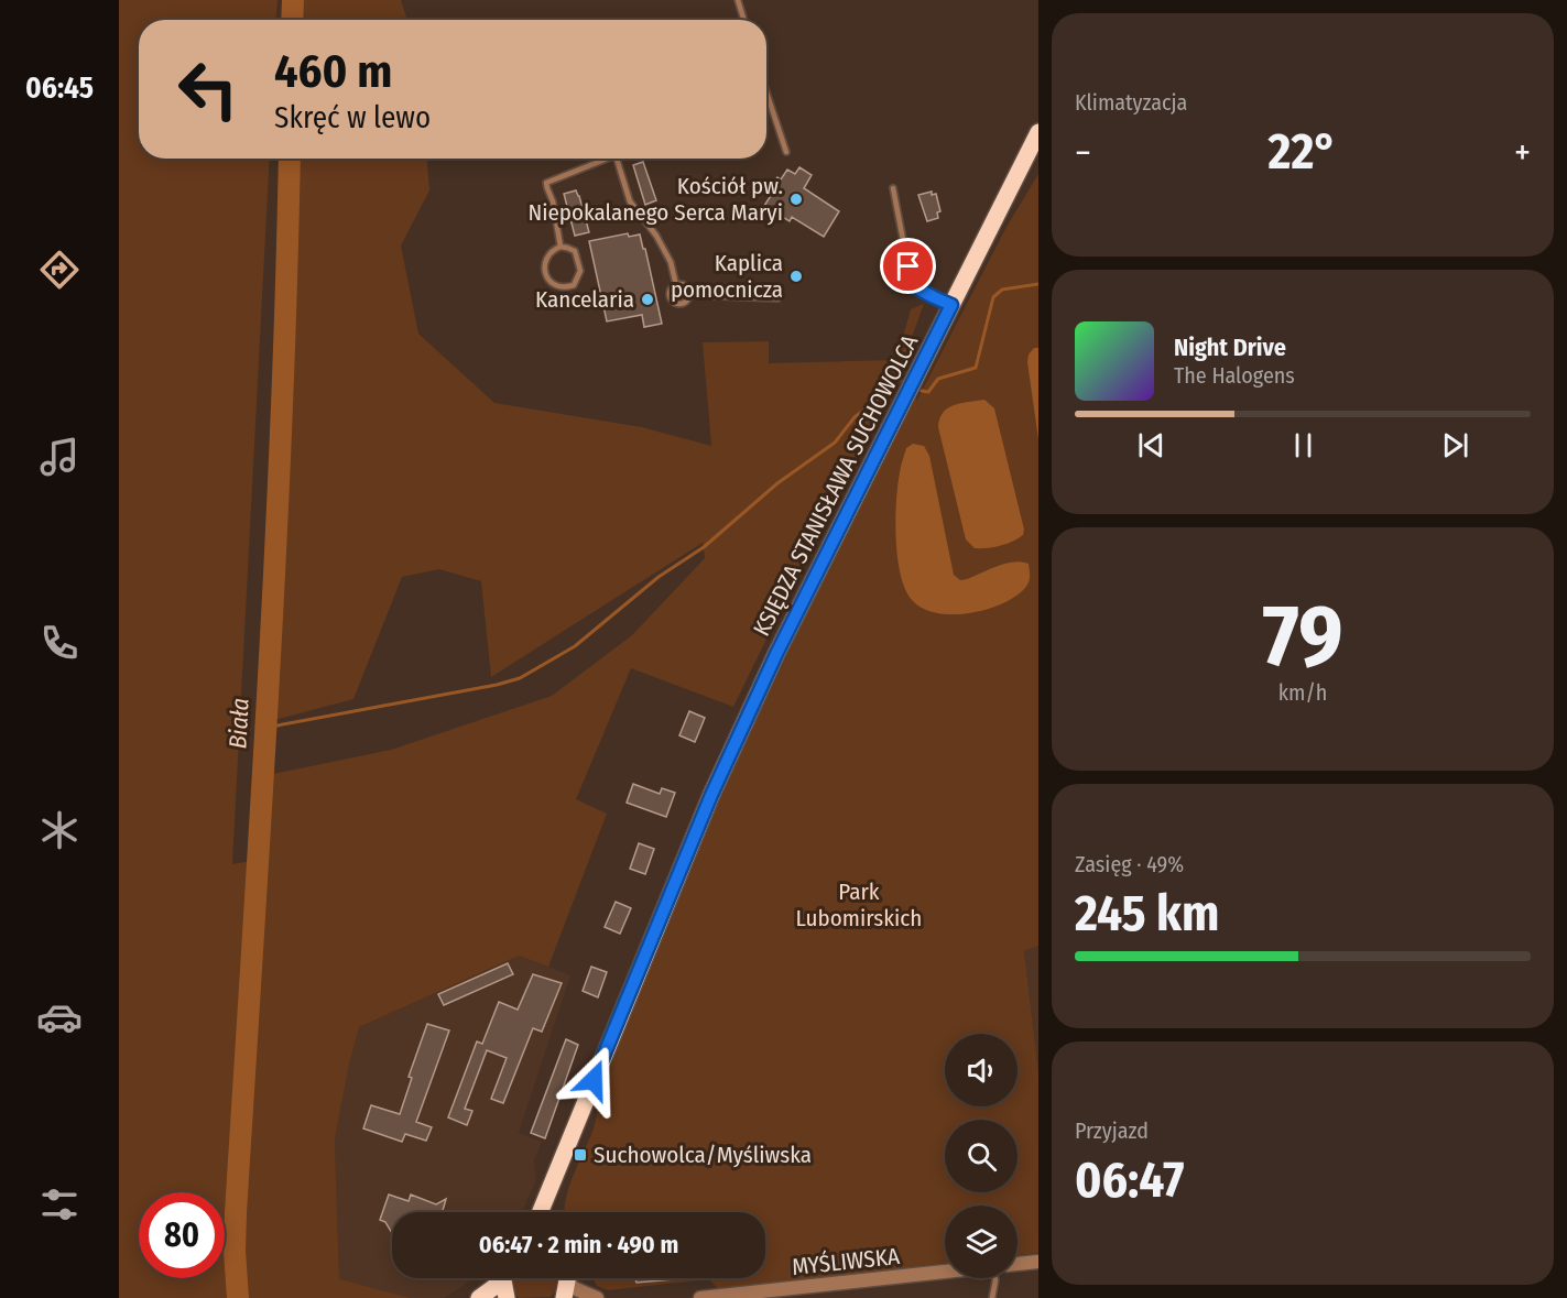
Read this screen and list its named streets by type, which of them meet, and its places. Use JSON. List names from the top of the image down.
{
  "streets": {
    "highway": ["KSIĘDZA STANISŁAWA SUCHOWOLCA"],
    "street": ["MYŚLIWSKA"]
  },
  "water": ["Biała"],
  "parks": ["Park Lubomirskich"],
  "places": {
    "other": ["Kościół pw. Niepokalanego Serca Maryi", "Kaplica pomocnicza", "Kancelaria"],
    "transit": ["Suchowolca/Myśliwska"]
  },
  "page": {
    "tabs": "06:45",
    "tile": [
      "Klimatyzacja",
      ["79", "km/h"],
      ["Zasięg · 49%", "245 km"],
      ["Przyjazd", "06:47"]
    ],
    "turn": ["460 m", "Skręć w lewo"],
    "heat": ["−", "22°", "+"],
    "song": ["Night Drive", "The Halogens"],
    "limit": "80",
    "trip": "06:47 · 2 min · 490 m"
  }
}
